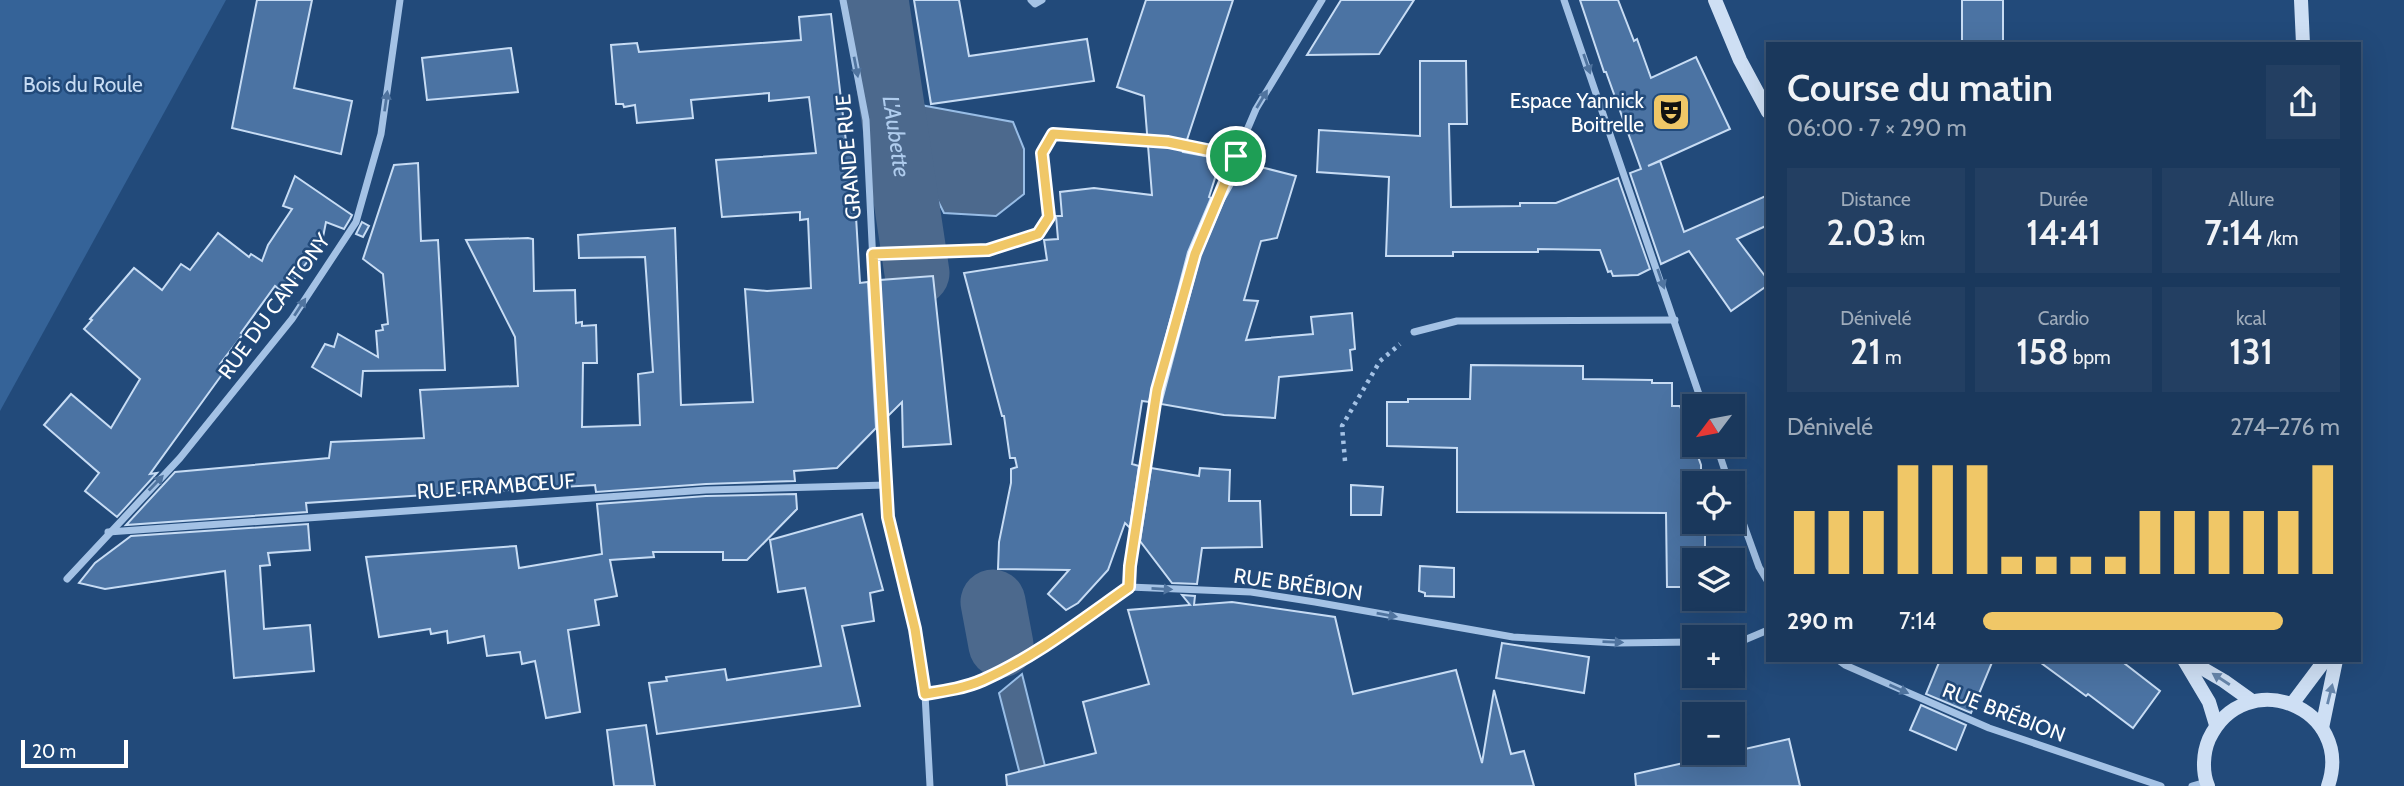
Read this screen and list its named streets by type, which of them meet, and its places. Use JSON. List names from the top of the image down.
{
  "streets": {
    "street": [
      "GRANDE RUE",
      "RUE DU CANTONY",
      "RUE FRAMBŒUF",
      "RUE BRÉBION"
    ]
  },
  "crossings": [
    ["GRANDE RUE", "RUE FRAMBŒUF"],
    ["RUE DU CANTONY", "RUE FRAMBŒUF"]
  ],
  "one_way": ["RUE DU CANTONY", "RUE BRÉBION"],
  "water": ["L'Aubette"],
  "parks": ["Bois du Roule"],
  "places": {
    "theatre": ["Espace Yannick Boitrelle"]
  },
  "scale_bar": "20 m",
  "north": "bottom left",
  "page": {
    "heading": ["Course du matin", "06:00 · 7 × 290 m"],
    "stats": [
      ["Distance", "2.03 km"],
      ["Durée", "14:41"],
      ["Allure", "7:14 /km"],
      ["Dénivelé", "21 m"],
      ["Cardio", "158 bpm"],
      ["kcal", "131"]
    ],
    "map_buttons": ["+", "−"],
    "chart": ["Dénivelé", "274–276 m"],
    "list": [
      {
        "name": "290 m",
        "note": "7:14"
      }
    ],
    "scale": "20 m"
  }
}
